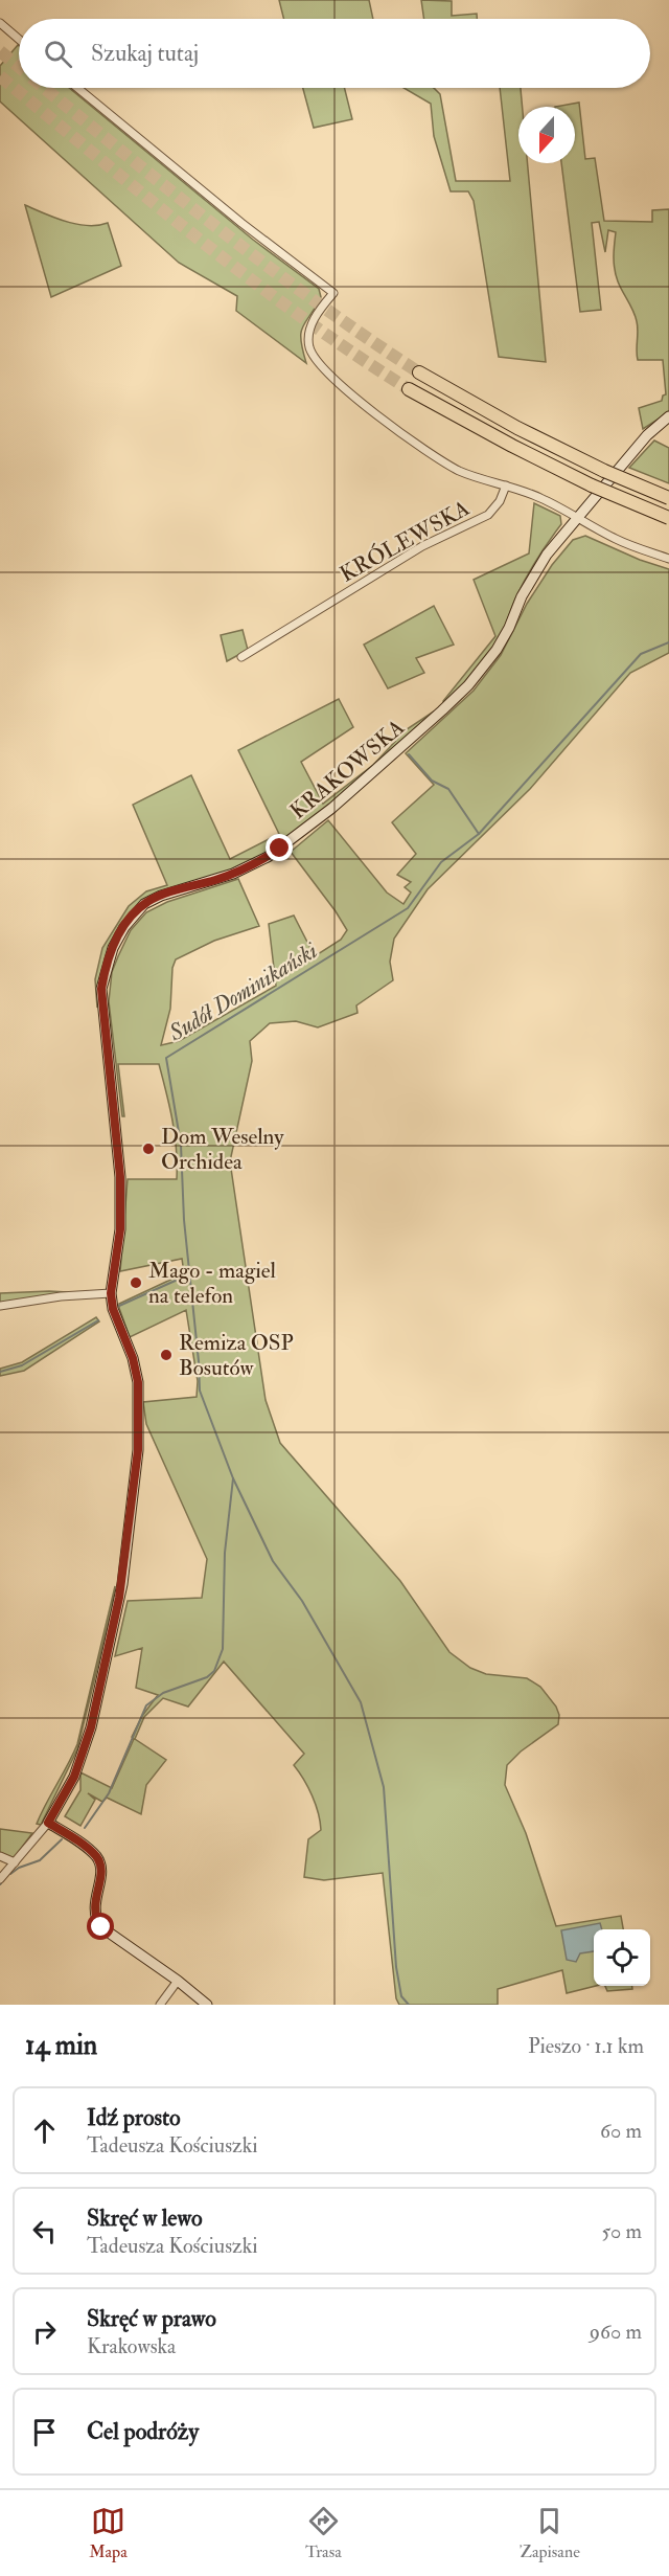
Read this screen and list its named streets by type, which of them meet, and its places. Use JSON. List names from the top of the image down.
{
  "streets": {
    "street": ["KRÓLEWSKA", "KRAKOWSKA"]
  },
  "water": ["Sudół Dominikański"],
  "places": ["Dom Weselny Orchidea", "Mago - magiel na telefon", "Remiza OSP Bosutów"],
  "north": "bottom",
  "page": {
    "search": "Szukaj tutaj",
    "heading": ["14 min", "Pieszo · 1.1 km"],
    "list": [
      ["Idź prosto", "Tadeusza Kościuszki", "60 m"],
      ["Skręć w lewo", "Tadeusza Kościuszki", "50 m"],
      ["Skręć w prawo", "Krakowska", "960 m"],
      "Cel podróży"
    ],
    "nav": ["Mapa", "Trasa", "Zapisane"]
  }
}
